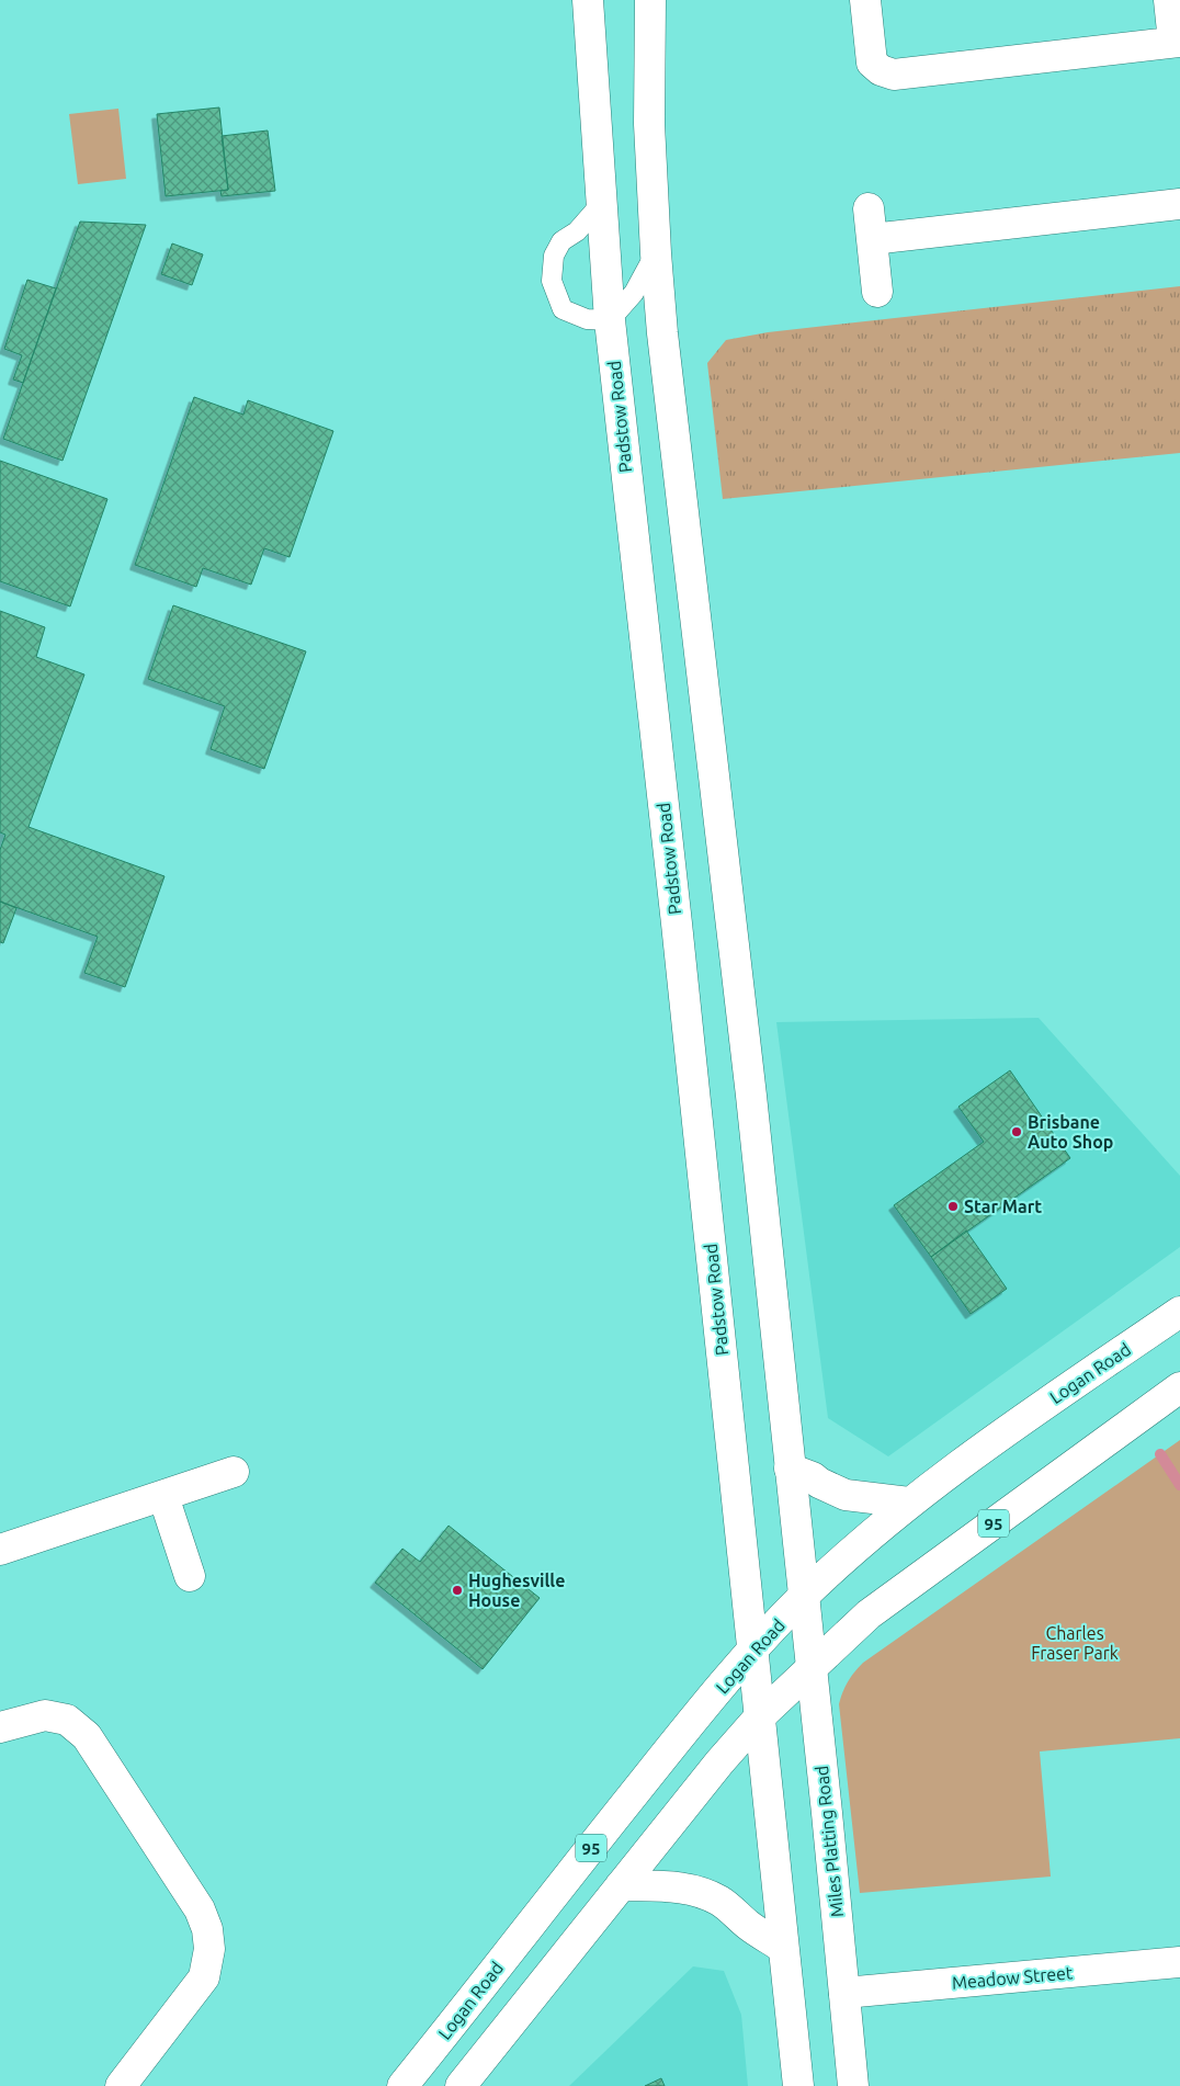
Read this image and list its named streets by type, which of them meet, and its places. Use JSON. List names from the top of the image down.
{
  "streets": {
    "main road": [
      "Padstow Road",
      "Logan Road",
      "95",
      "Miles Platting Road",
      "Meadow Street"
    ]
  },
  "crossings": [
    ["Padstow Road", "Logan Road"],
    ["Padstow Road", "95"],
    ["Logan Road", "Miles Platting Road"],
    ["95", "Miles Platting Road"],
    ["Miles Platting Road", "Meadow Street"]
  ],
  "parks": ["Charles Fraser Park"],
  "places": ["Brisbane Auto Shop", "Star Mart", "Hughesville House"]
}
